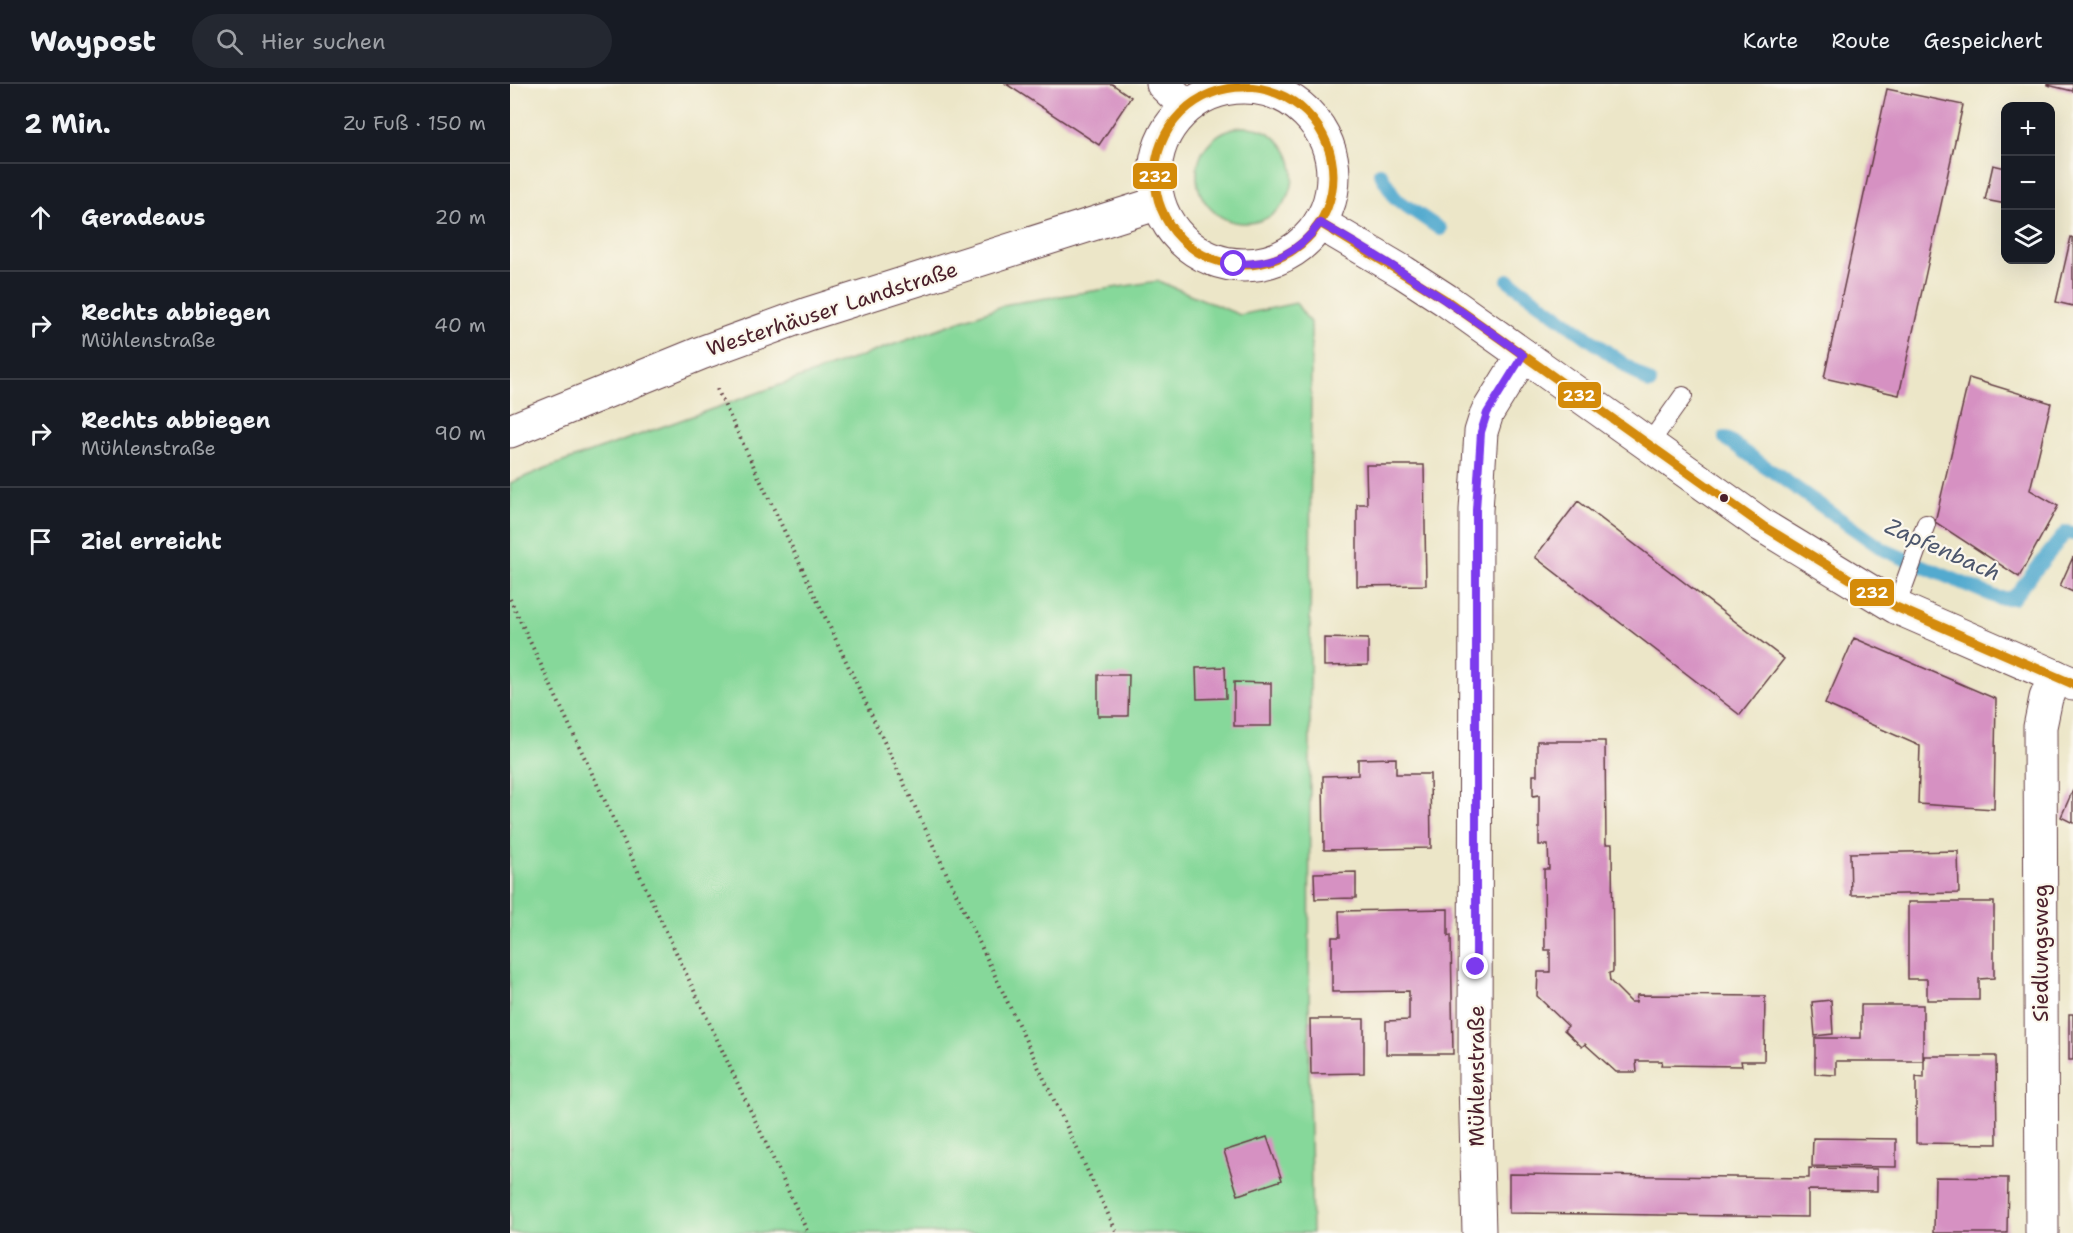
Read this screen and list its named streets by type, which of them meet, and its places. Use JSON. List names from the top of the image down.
{
  "streets": {
    "street": ["Westerhäuser Landstraße", "Siedlungsweg", "Mühlenstraße"]
  },
  "water": ["Zapfenbach"],
  "lines": ["transit line 232"],
  "page": {
    "header": "Waypost",
    "search": "Hier suchen",
    "nav": ["Karte", "Route", "Gespeichert"],
    "heading": ["2 Min.", "Zu Fuß · 150 m"],
    "map_buttons": ["+", "−"],
    "list": [
      ["Geradeaus", "20 m"],
      ["Rechts abbiegen", "Mühlenstraße", "40 m"],
      ["Rechts abbiegen", "Mühlenstraße", "90 m"],
      "Ziel erreicht"
    ]
  }
}
